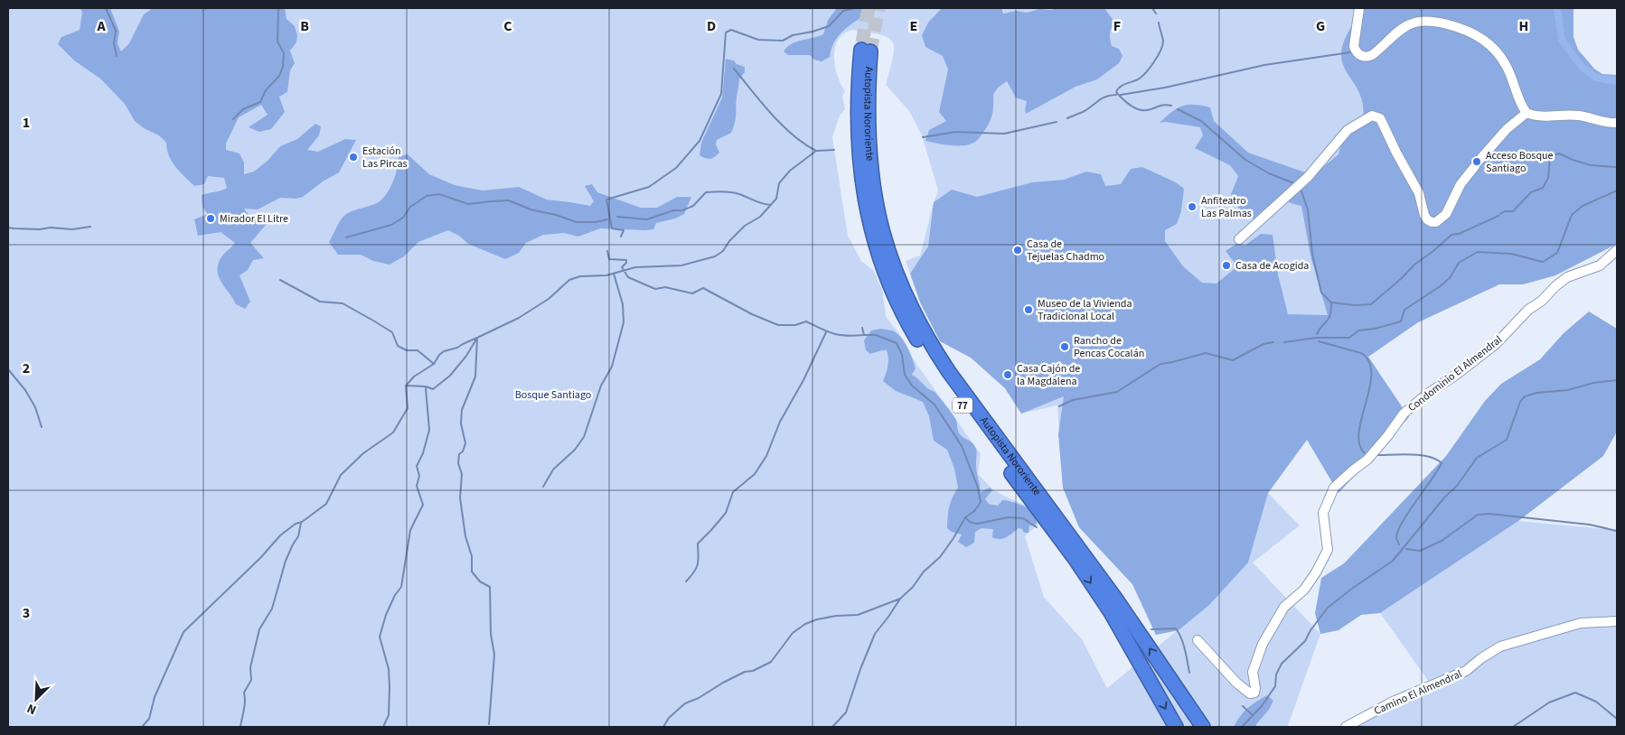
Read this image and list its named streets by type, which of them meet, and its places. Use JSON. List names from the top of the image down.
{
  "streets": {
    "highway": ["Autopista Nororiente", "77"],
    "street": ["Condominio El Almendral", "Camino El Almendral"]
  },
  "parks": ["Bosque Santiago"],
  "places": [
    "Estación Las Pircas",
    "Acceso Bosque Santiago",
    "Anfiteatro Las Palmas",
    "Mirador El Litre",
    "Casa de Tejuelas Chadmo",
    "Casa de Acogida",
    "Museo de la Vivienda Tradicional Local",
    "Rancho de Pencas Cocalán",
    "Casa Cajón de la Magdalena"
  ],
  "north": "bottom left",
  "grid": {
    "columns": [
      "A",
      "B",
      "C",
      "D",
      "E",
      "F",
      "G",
      "H"
    ],
    "rows": ["1", "2", "3"]
  }
}
